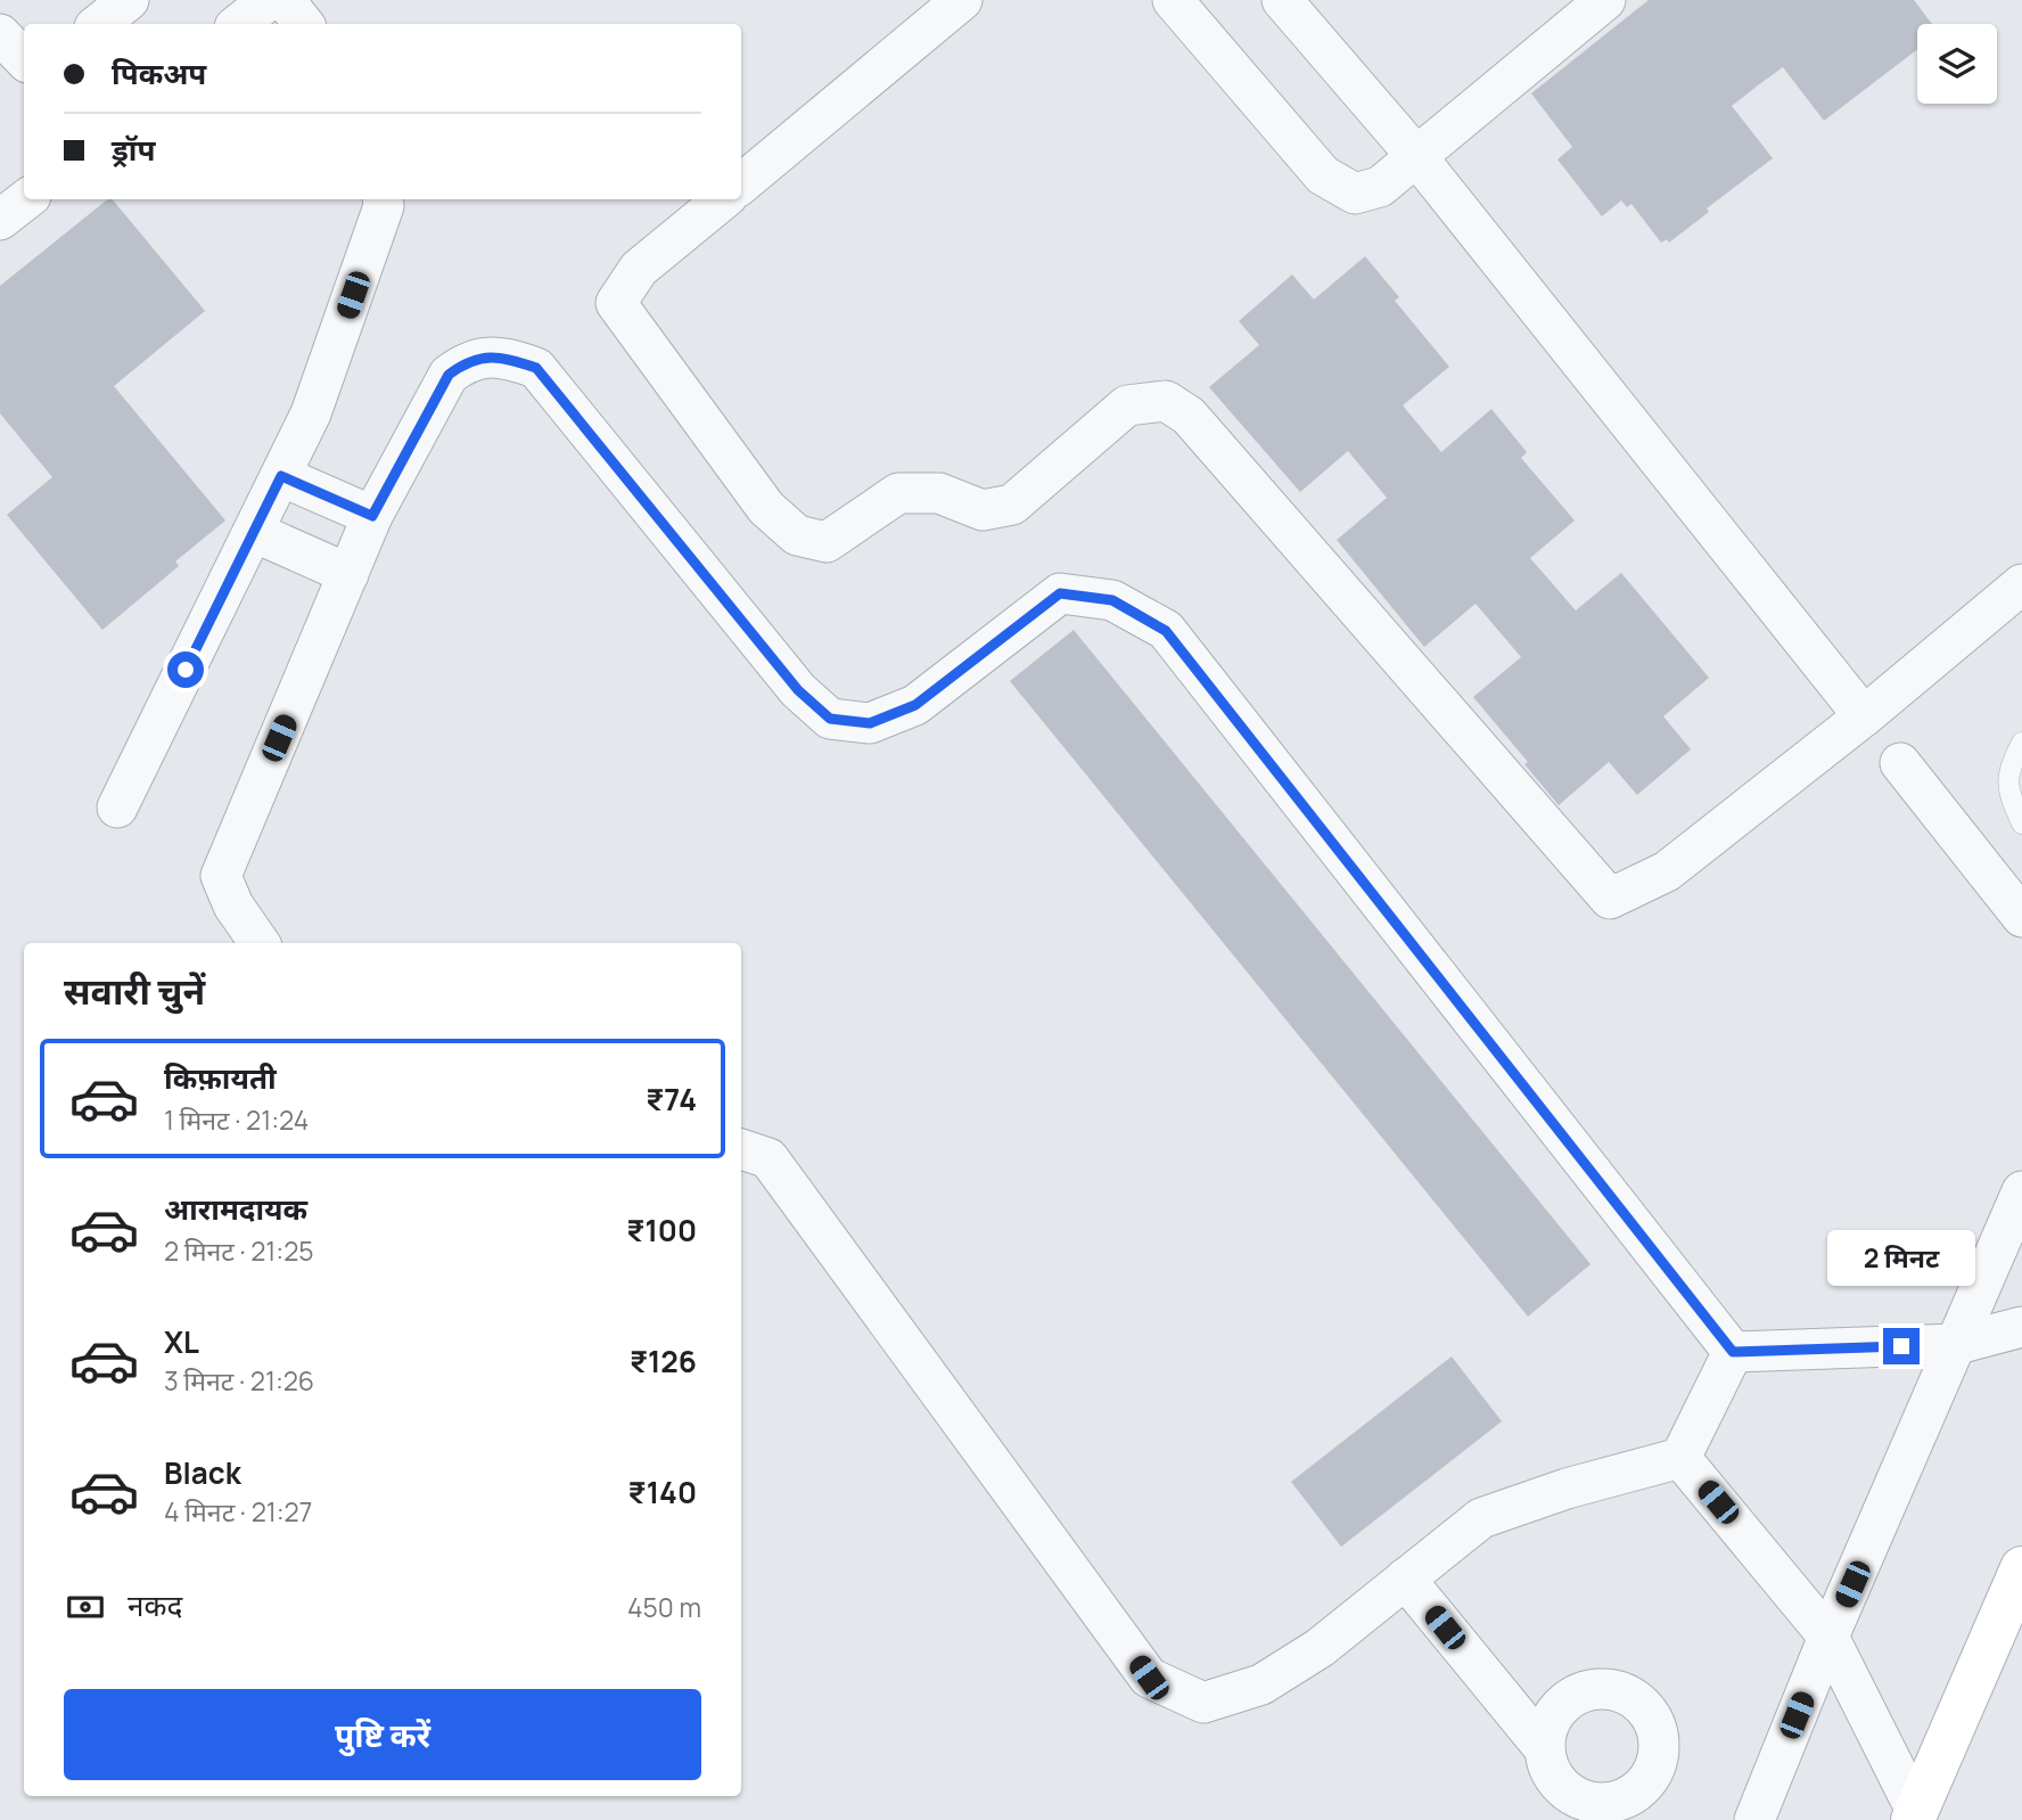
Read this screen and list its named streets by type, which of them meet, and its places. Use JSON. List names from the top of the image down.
{
  "page": {
    "banner": ["पिकअप", "ड्रॉप"],
    "heading": "सवारी चुनें",
    "list": [
      {
        "name": "किफ़ायती",
        "note": "1 मिनट · 21:24",
        "value": "₹74"
      },
      {
        "name": "आरामदायक",
        "note": "2 मिनट · 21:25",
        "value": "₹100"
      },
      {
        "name": "XL",
        "note": "3 मिनट · 21:26",
        "value": "₹126"
      },
      {
        "name": "Black",
        "note": "4 मिनट · 21:27",
        "value": "₹140"
      }
    ],
    "bubble": "2 मिनट",
    "pay": ["नकद", "450 m"],
    "buttons": "पुष्टि करें"
  }
}
